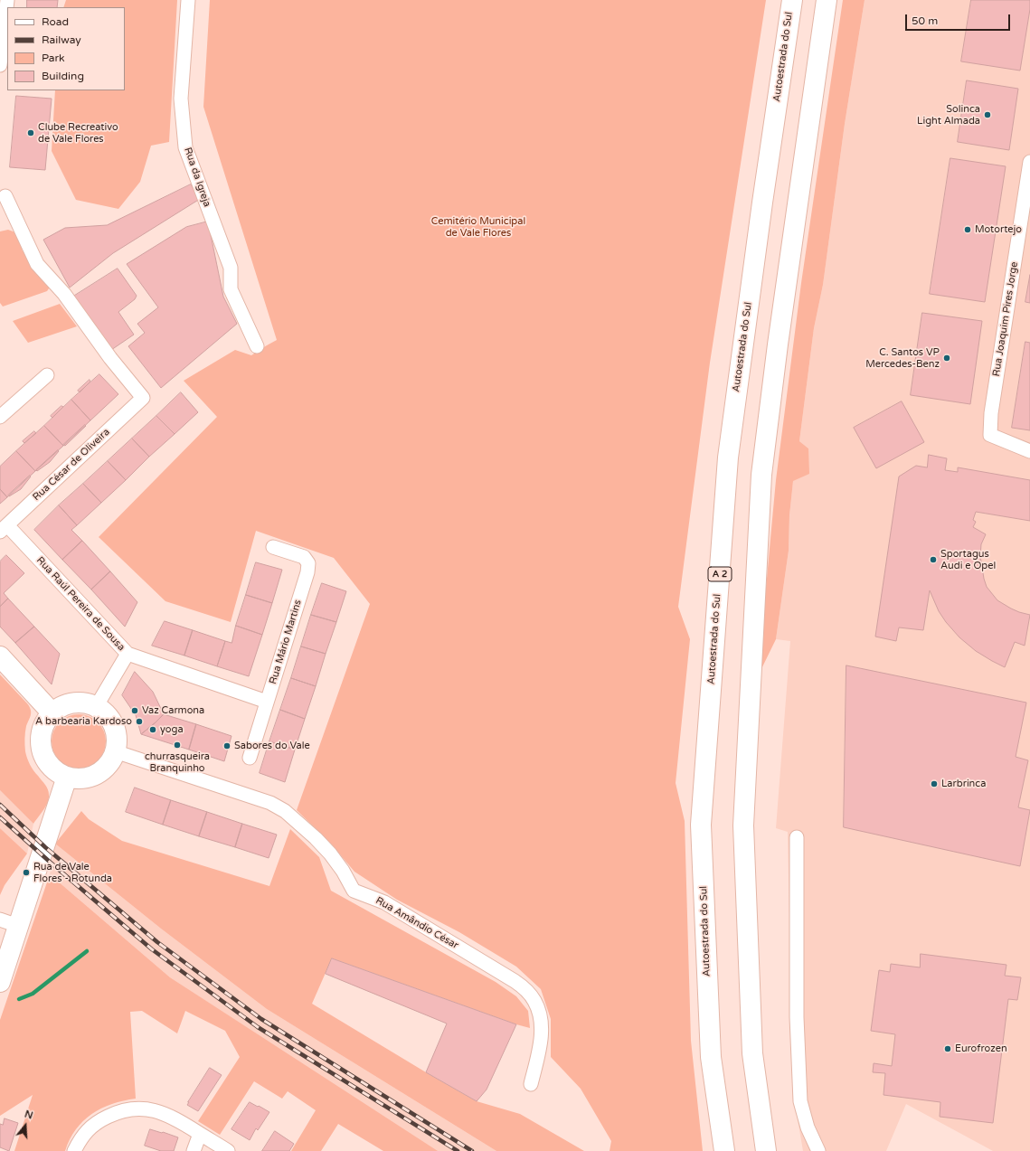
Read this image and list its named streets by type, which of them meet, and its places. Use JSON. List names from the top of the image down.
{
  "streets": {
    "main road": ["Autoestrada do Sul", "A 2"],
    "street": [
      "Rua da Igreja",
      "Rua Joaquim Pires Jorge",
      "Rua César de Oliveira",
      "Rua Raúl Pereira de Sousa",
      "Rua Mário Martins",
      "Rua Amândio César"
    ]
  },
  "crossings": [
    ["Rua César de Oliveira", "Rua Raúl Pereira de Sousa"],
    ["Rua Raúl Pereira de Sousa", "Rua Mário Martins"]
  ],
  "parks": ["Cemitério Municipal de Vale Flores"],
  "places": [
    "Solinca Light Almada",
    "Clube Recreativo de Vale Flores",
    "Motortejo",
    "C. Santos VP Mercedes-Benz",
    "Sportagus Audi e Opel",
    "Vaz Carmona",
    "A barbearia Kardoso",
    "yoga",
    "churrasqueira Branquinho",
    "Sabores do Vale",
    "Larbrinca",
    "Rua de Vale Flores - Rotunda",
    "Eurofrozen"
  ],
  "legend": [
    "Road",
    "Railway",
    "Park",
    "Building"
  ],
  "scale_bar": "50 m",
  "north": "top"
}
